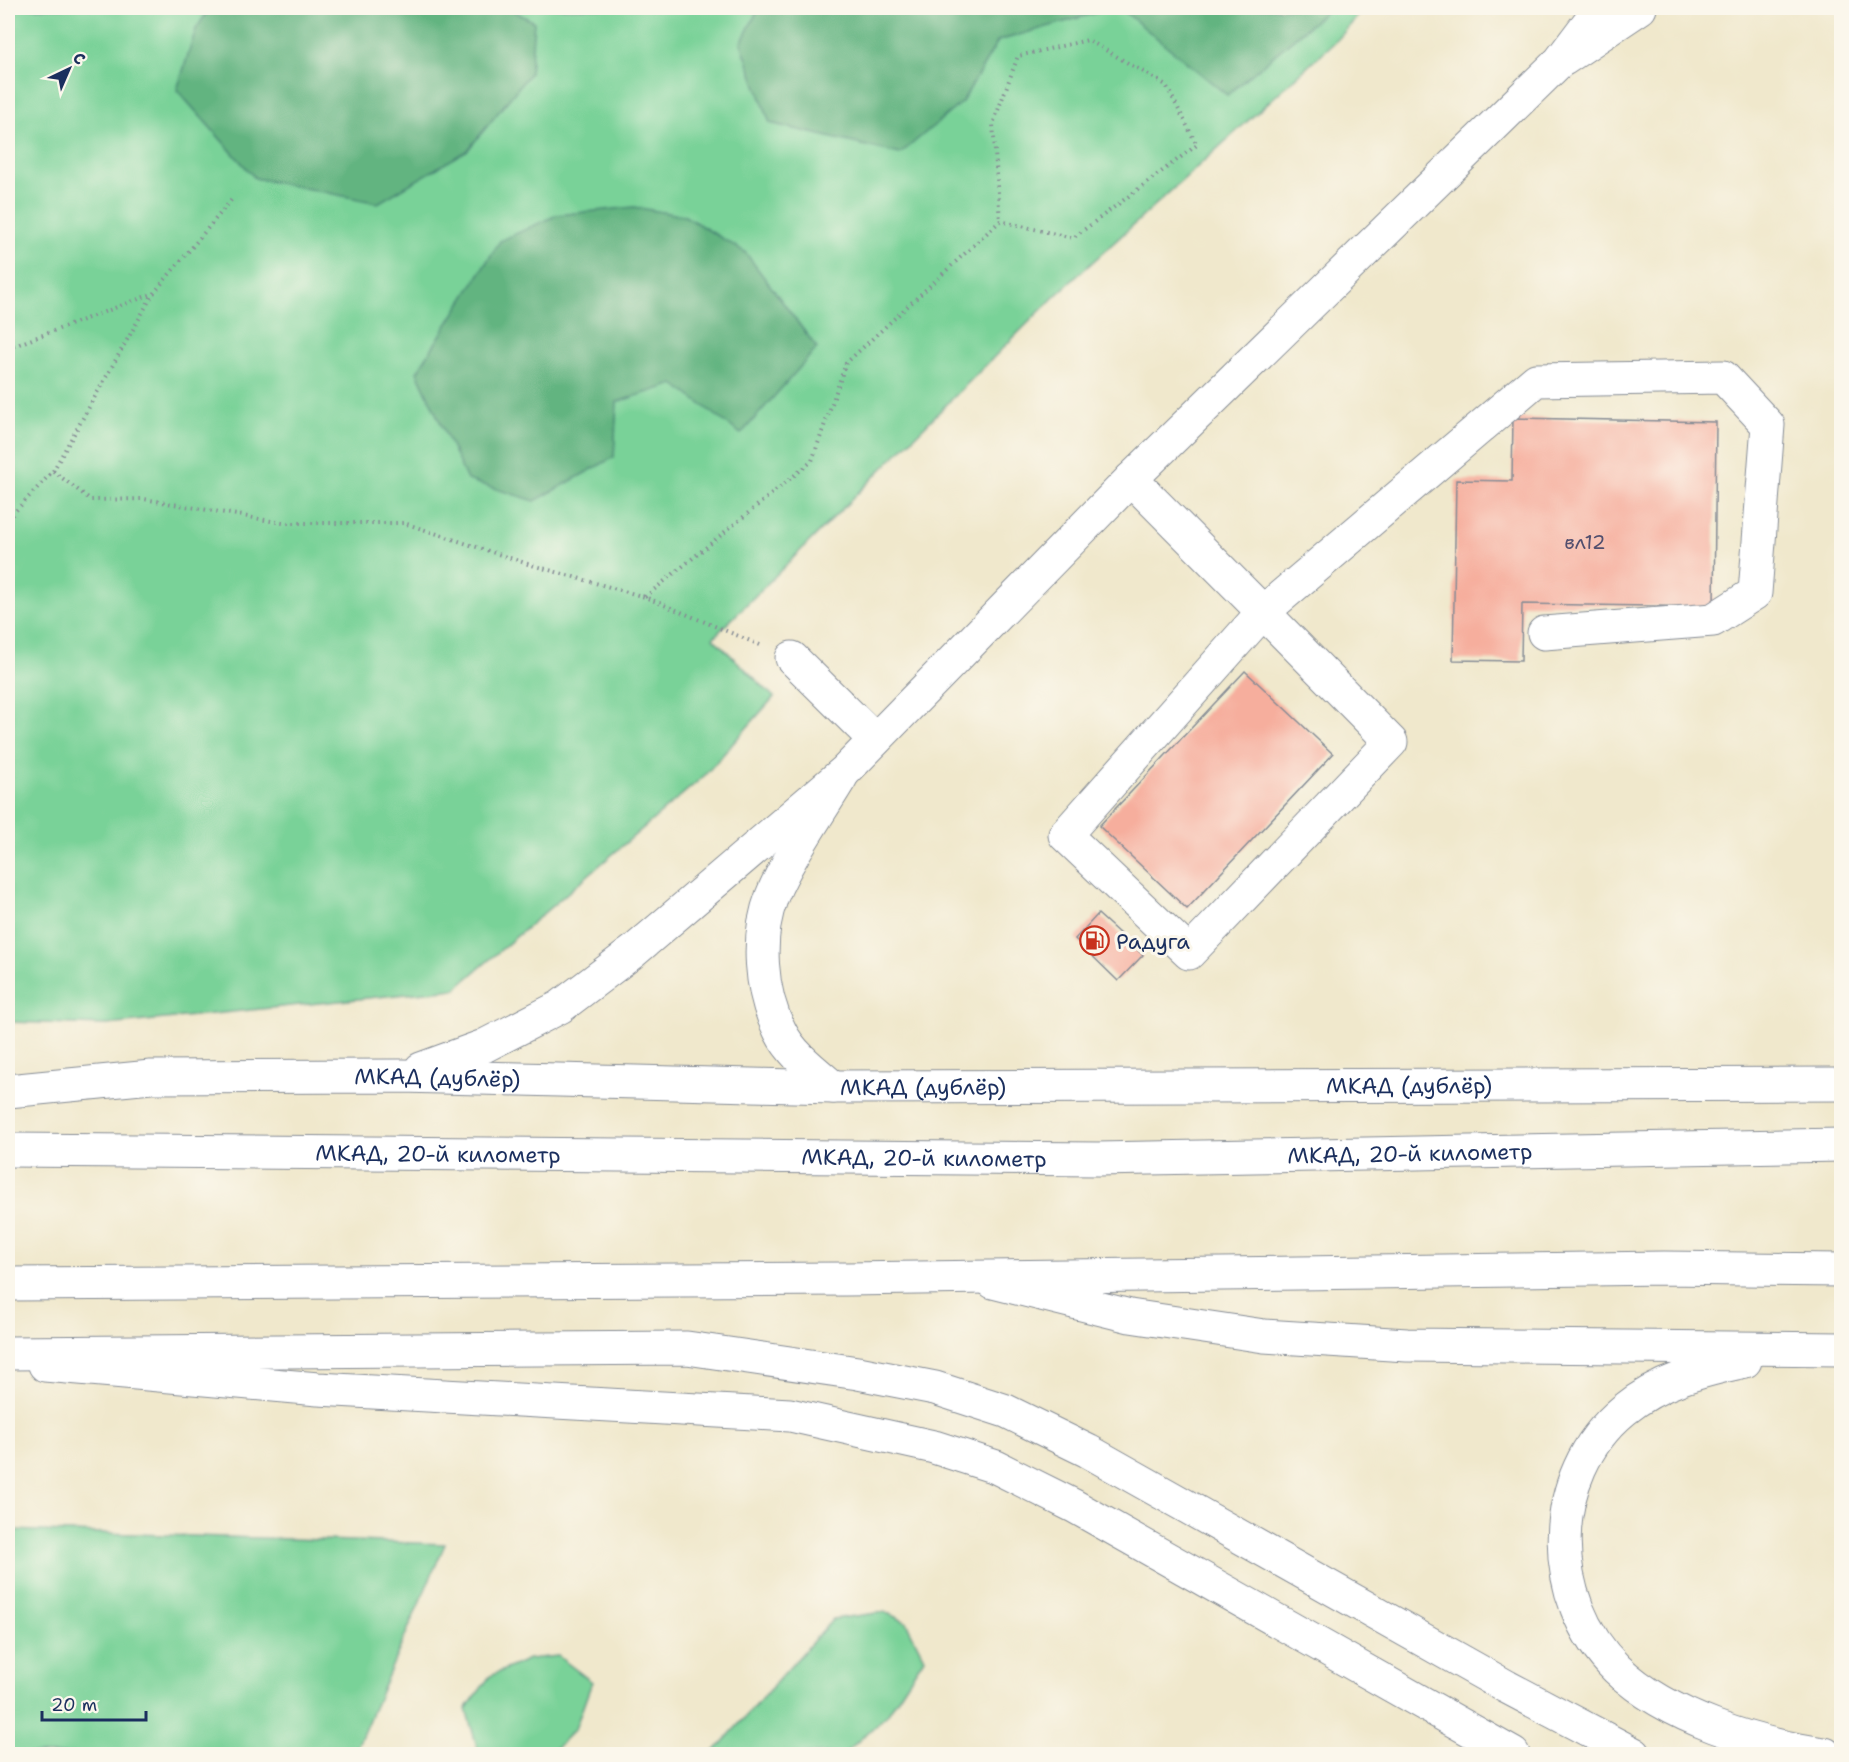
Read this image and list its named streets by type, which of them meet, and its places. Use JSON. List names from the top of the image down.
{
  "streets": {
    "main road": ["МКАД (дублёр)", "МКАД, 20-й километр"]
  },
  "places": {
    "fuel station": ["Радуга"]
  },
  "house_numbers": ["вл12"],
  "scale_bar": "20 m",
  "north": "top right"
}
